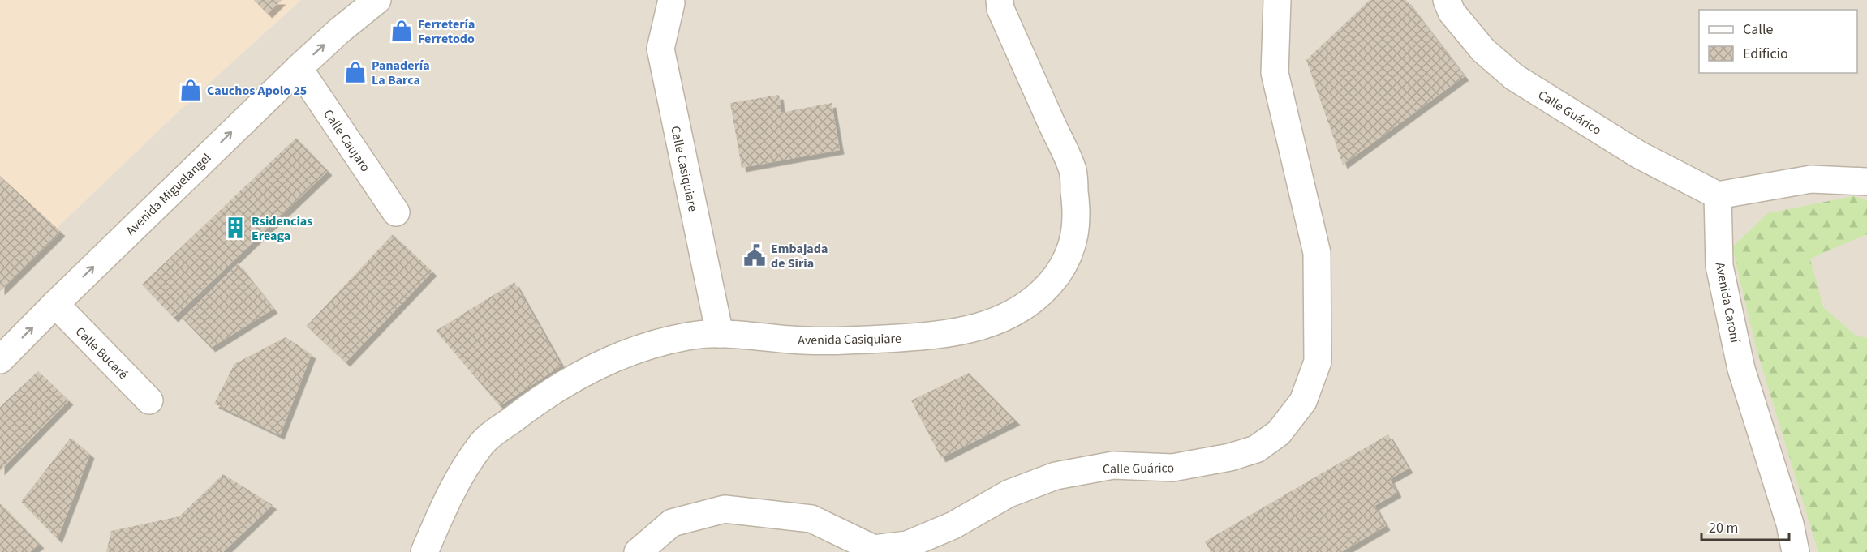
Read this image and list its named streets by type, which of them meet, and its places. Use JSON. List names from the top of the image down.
{
  "streets": {
    "street": [
      "Calle Guárico",
      "Calle Caujaro",
      "Calle Casiquiare",
      "Avenida Miguelangel",
      "Avenida Caroní",
      "Avenida Casiquiare",
      "Calle Bucaré"
    ]
  },
  "crossings": [
    ["Calle Guárico", "Avenida Caroní"],
    ["Calle Caujaro", "Avenida Miguelangel"],
    ["Calle Casiquiare", "Avenida Casiquiare"],
    ["Avenida Miguelangel", "Calle Bucaré"]
  ],
  "one_way": ["Avenida Miguelangel"],
  "places": {
    "shop": ["Ferretería Ferretodo", "Panadería La Barca", "Cauchos Apolo 25"],
    "building": ["Rsidencias Ereaga"],
    "public building": ["Embajada de Siria"]
  },
  "legend": ["Calle", "Edificio"],
  "scale_bar": "20 m"
}
